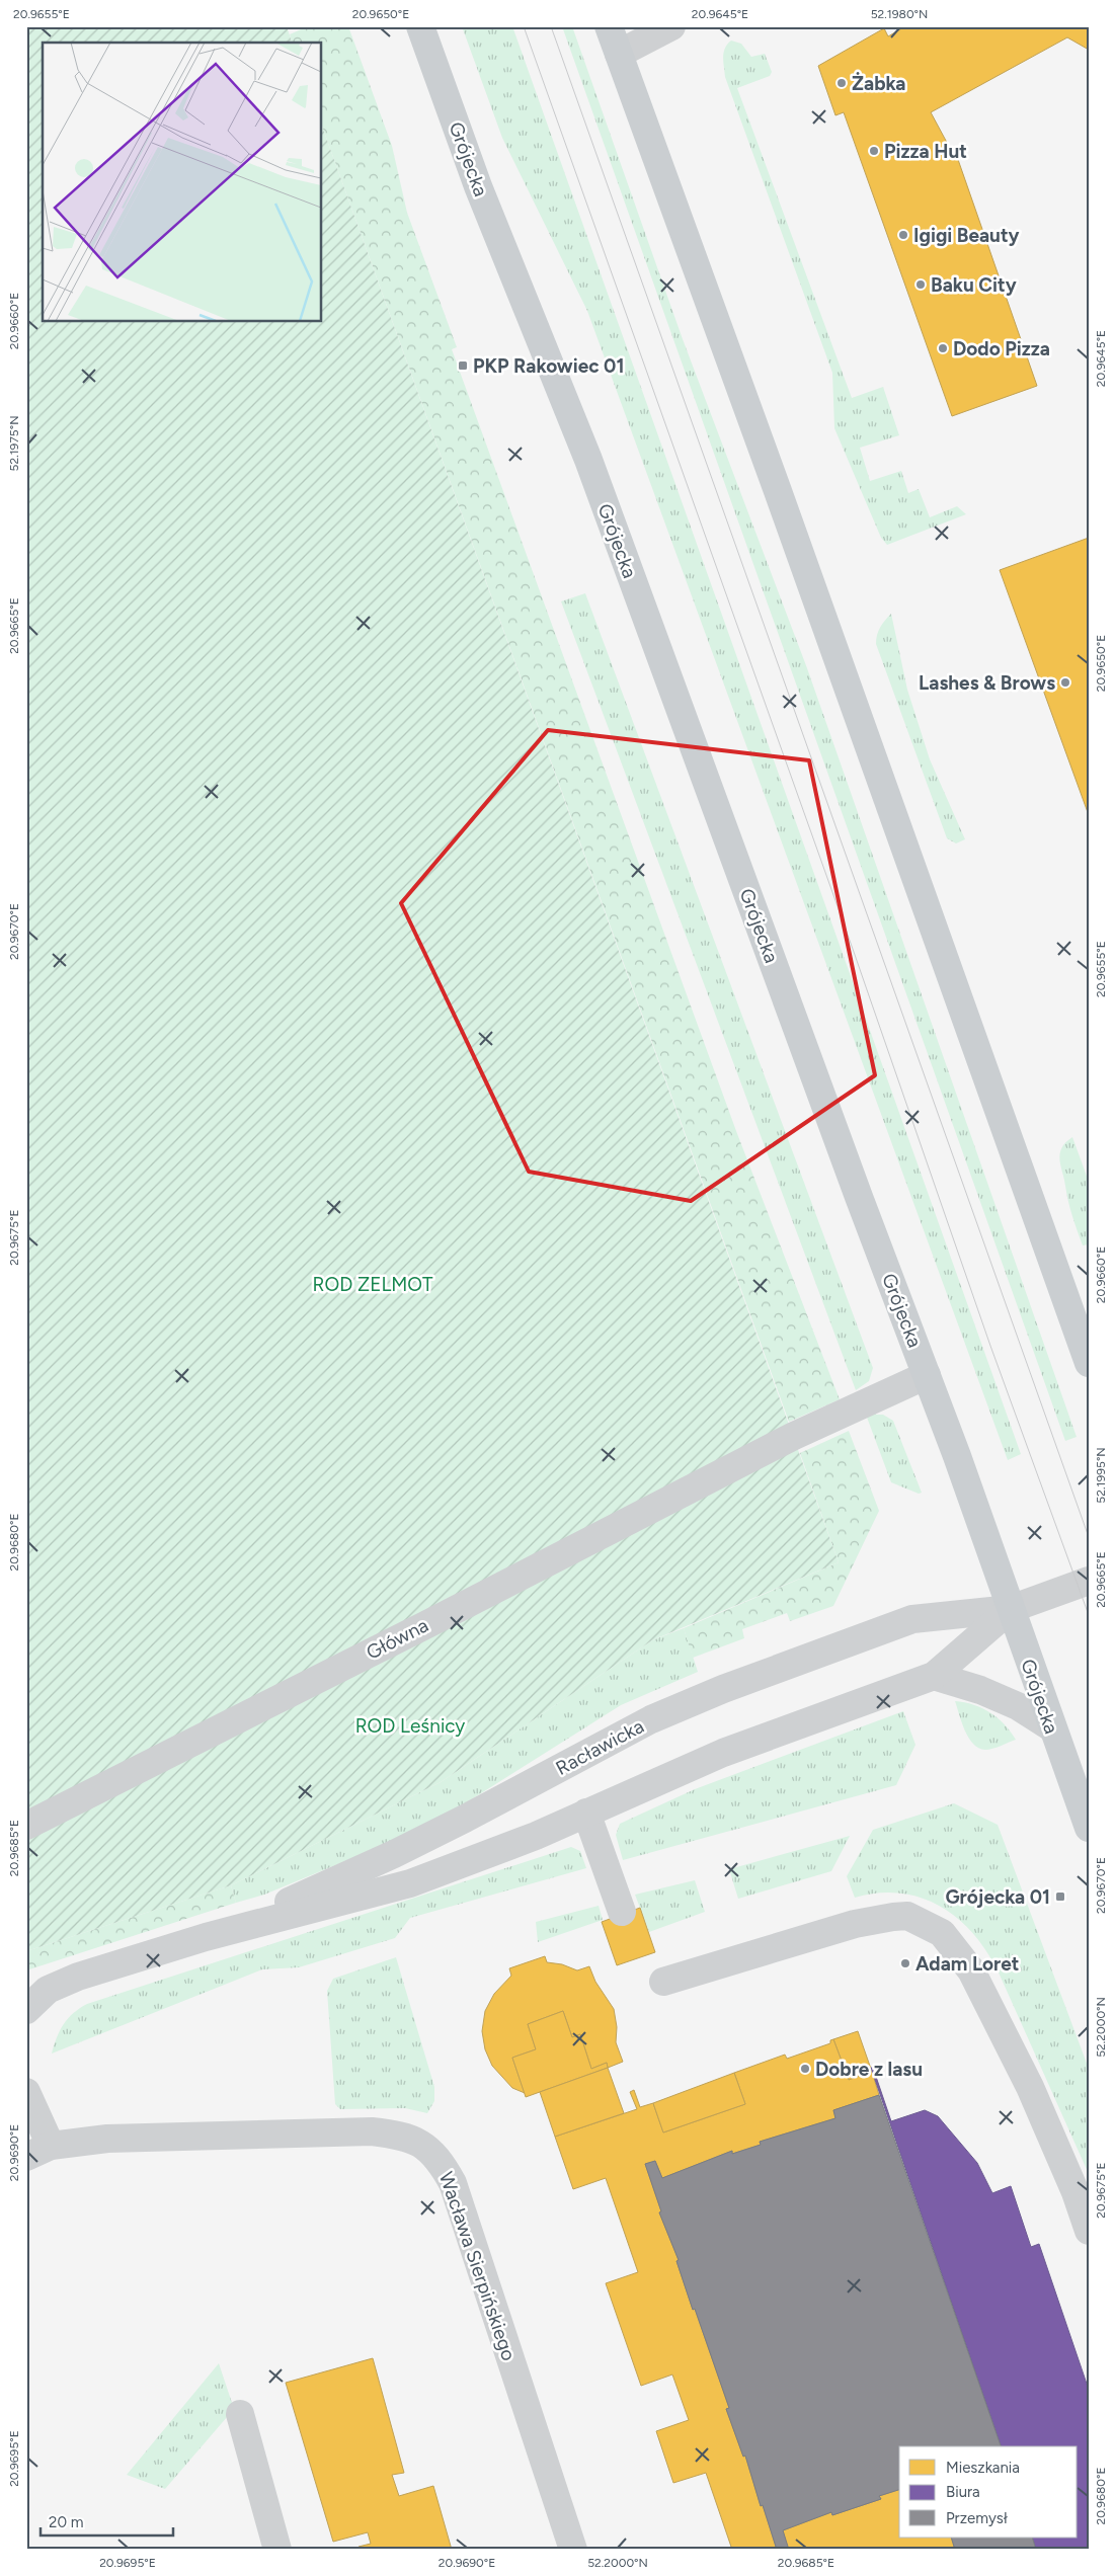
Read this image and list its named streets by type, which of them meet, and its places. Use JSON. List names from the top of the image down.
{
  "streets": {
    "main road": ["Grójecka"],
    "street": ["Główna", "Racławicka", "Wacława Sierpińskiego"]
  },
  "crossings": [
    ["Grójecka", "Główna"],
    ["Grójecka", "Racławicka"]
  ],
  "parks": ["ROD ZELMOT", "ROD Leśnicy"],
  "places": {
    "other": [
      "Żabka",
      "Pizza Hut",
      "Igigi Beauty",
      "Baku City",
      "Dodo Pizza",
      "Lashes & Brows",
      "Adam Loret",
      "Dobre z lasu"
    ],
    "transit": ["PKP Rakowiec 01", "Grójecka 01"]
  },
  "legend": ["Mieszkania", "Biura", "Przemysł"],
  "scale_bar": "20 m",
  "coordinates": [
    "20.9655°E",
    "20.9650°E",
    "20.9645°E",
    "52.1980°N",
    "20.9660°E",
    "52.1975°N",
    "20.9665°E",
    "20.9670°E",
    "20.9675°E",
    "52.1995°N",
    "20.9680°E",
    "20.9685°E",
    "52.2000°N",
    "20.9690°E",
    "20.9695°E"
  ]
}
